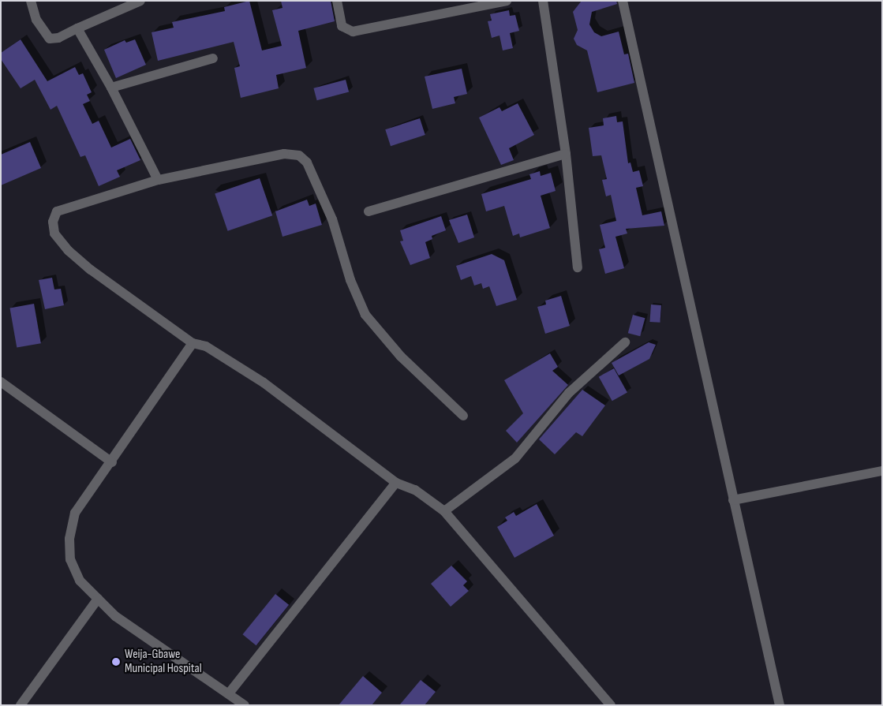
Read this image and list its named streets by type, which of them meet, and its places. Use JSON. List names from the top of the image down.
{
  "places": ["Weija-Gbawe Municipal Hospital"]
}
